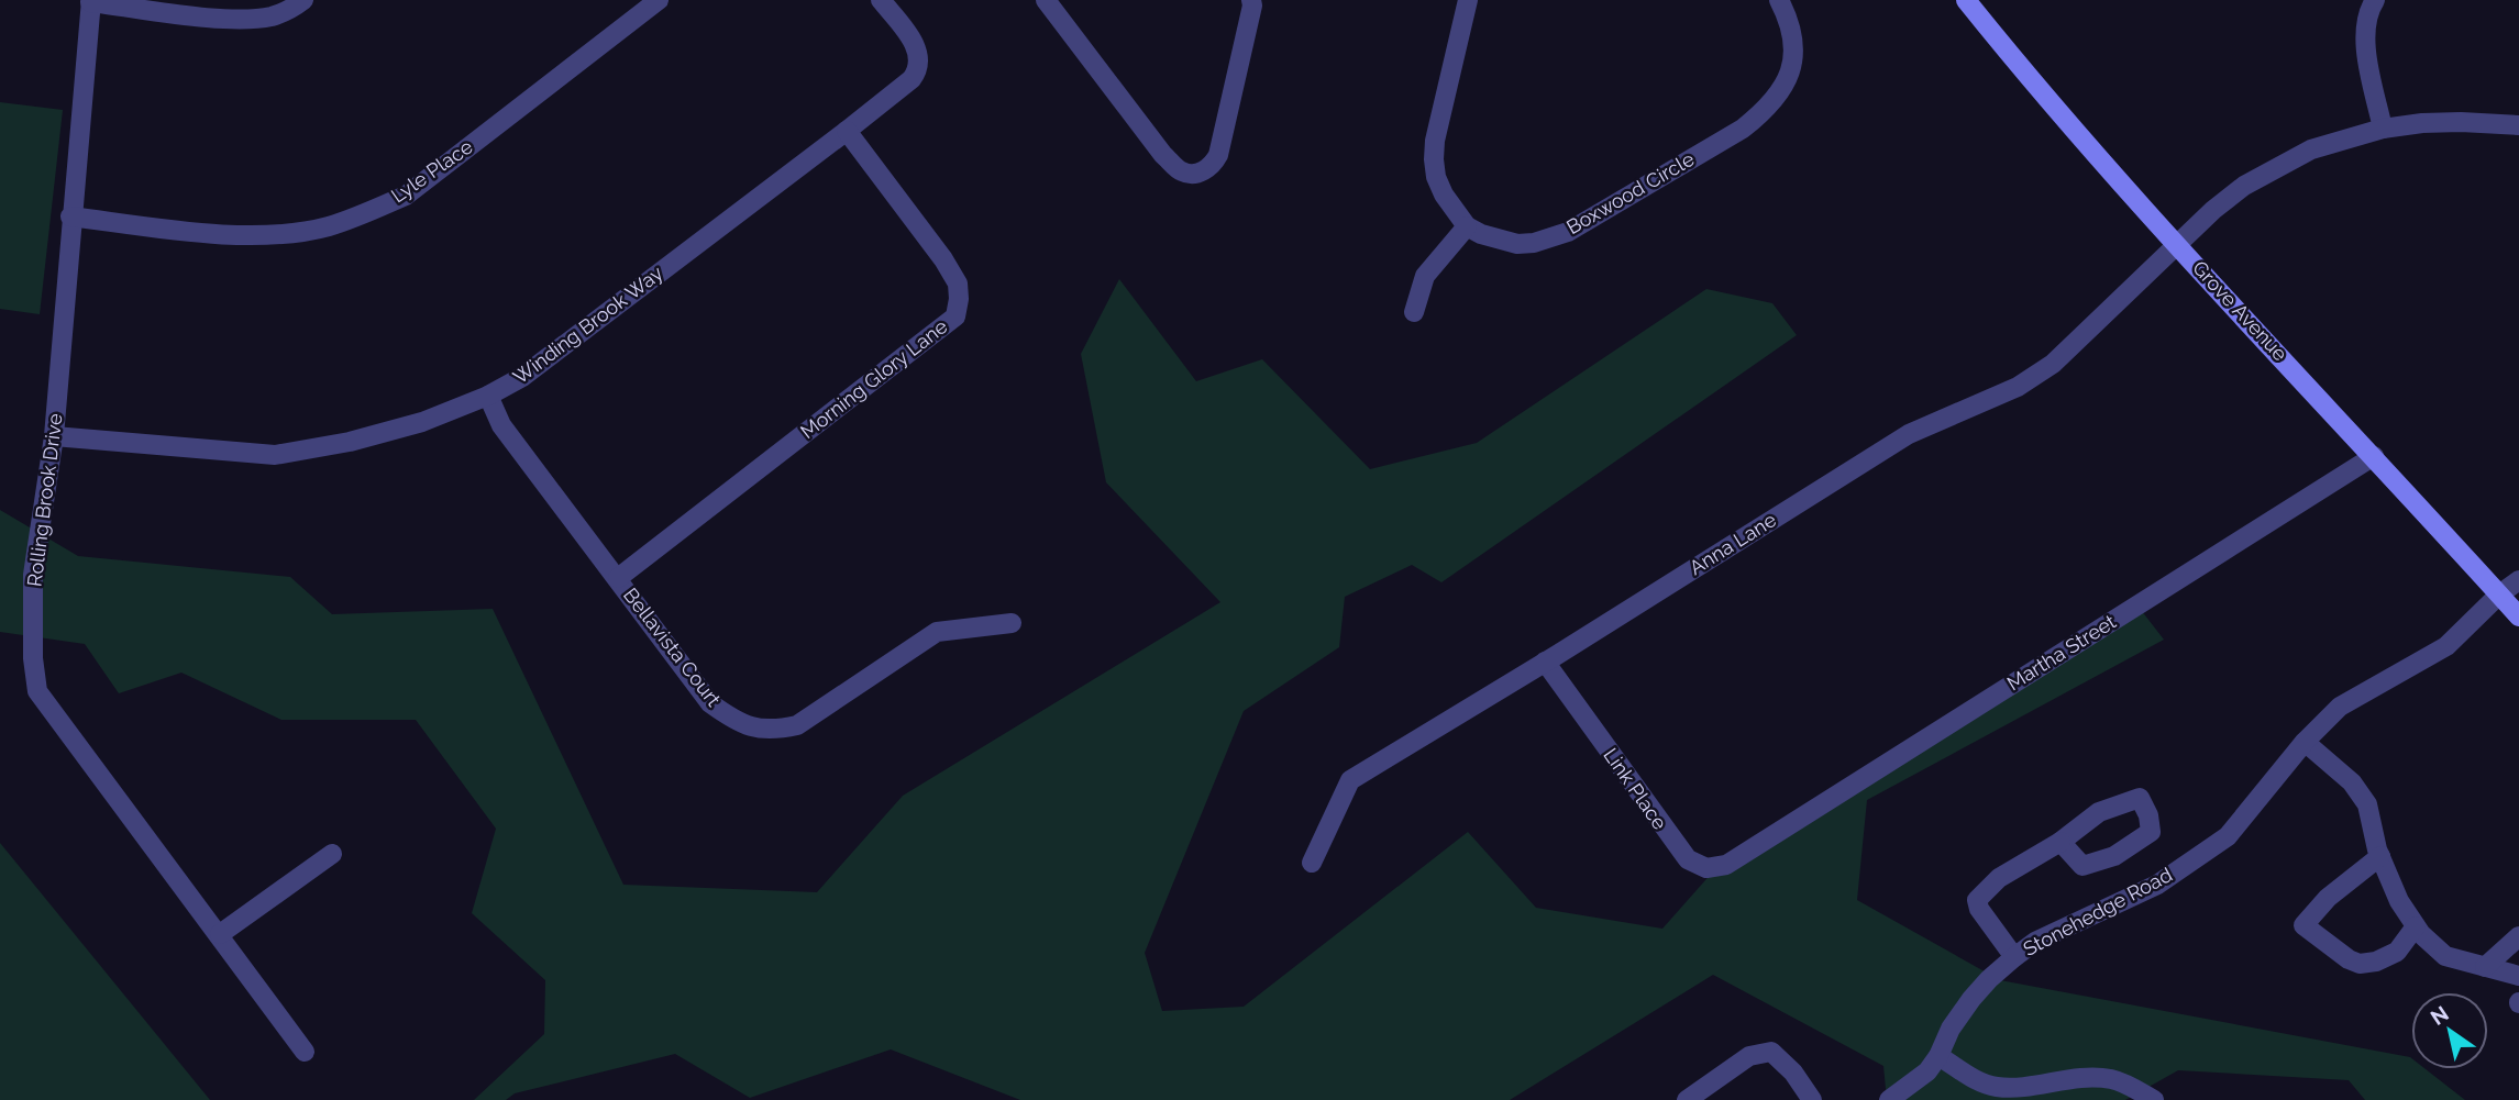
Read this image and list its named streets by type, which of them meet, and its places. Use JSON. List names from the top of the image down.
{
  "streets": {
    "street": [
      "Lyle Place",
      "Boxwood Circle",
      "Grove Avenue",
      "Winding Brook Way",
      "Morning Glory Lane",
      "Rolling Brook Drive",
      "Anna Lane",
      "Bellavista Court",
      "Martha Street",
      "Link Place",
      "Stonehedge Road"
    ]
  },
  "crossings": [
    ["Lyle Place", "Rolling Brook Drive"],
    ["Grove Avenue", "Anna Lane"],
    ["Grove Avenue", "Martha Street"],
    ["Grove Avenue", "Stonehedge Road"],
    ["Winding Brook Way", "Morning Glory Lane"],
    ["Winding Brook Way", "Rolling Brook Drive"],
    ["Winding Brook Way", "Bellavista Court"],
    ["Morning Glory Lane", "Bellavista Court"],
    ["Anna Lane", "Link Place"],
    ["Martha Street", "Link Place"]
  ],
  "north": "top left"
}
